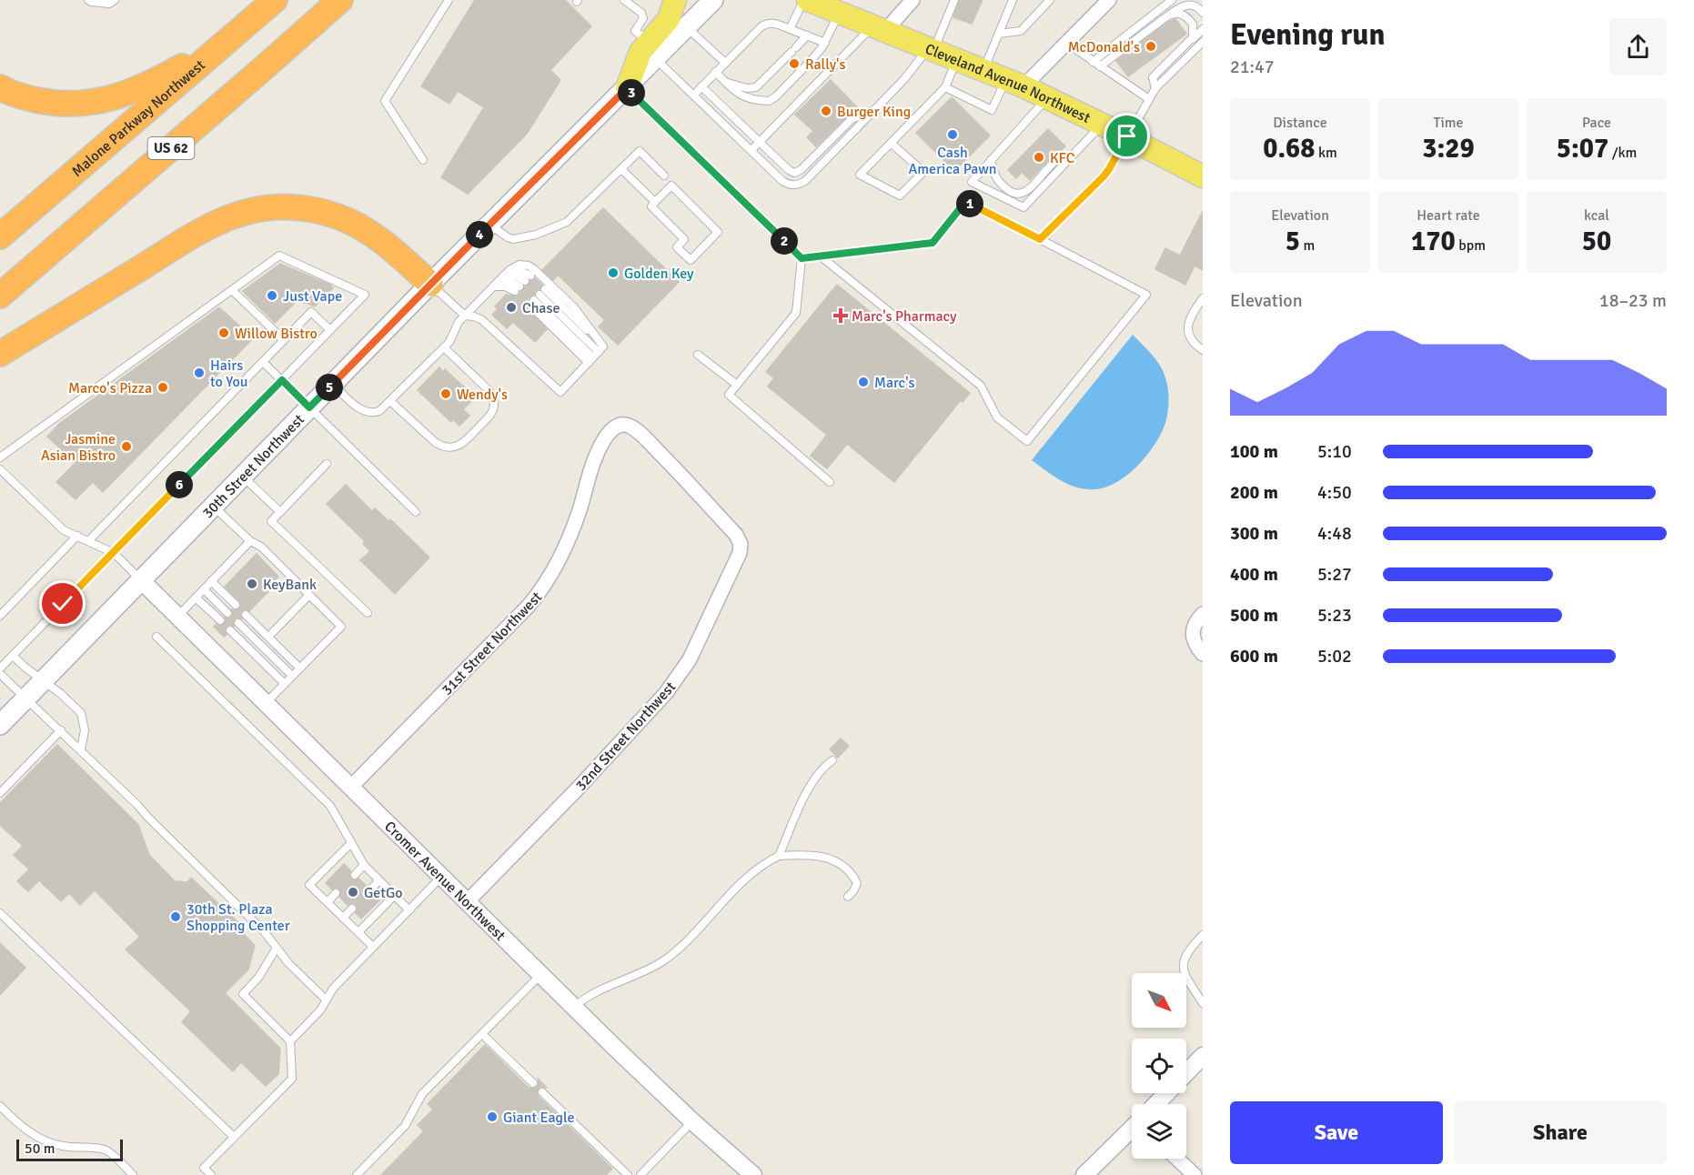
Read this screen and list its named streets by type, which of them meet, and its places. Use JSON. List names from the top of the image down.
{
  "streets": {
    "highway": ["Malone Parkway Northwest", "US 62"],
    "main road": ["Cleveland Avenue Northwest", "30th Street Northwest"],
    "street": ["31st Street Northwest", "32nd Street Northwest", "Cromer Avenue Northwest"]
  },
  "crossings": [
    ["30th Street Northwest", "Cromer Avenue Northwest"],
    ["31st Street Northwest", "32nd Street Northwest"],
    ["31st Street Northwest", "Cromer Avenue Northwest"],
    ["32nd Street Northwest", "Cromer Avenue Northwest"]
  ],
  "places": {
    "other": [
      "McDonald's",
      "Rally's",
      "Burger King",
      "Cash America Pawn",
      "KFC",
      "Golden Key",
      "Just Vape",
      "Chase",
      "Willow Bistro",
      "Hairs to You",
      "Marc's",
      "Marco's Pizza",
      "Wendy's",
      "Jasmine Asian Bistro",
      "KeyBank",
      "GetGo",
      "30th St. Plaza Shopping Center",
      "Giant Eagle"
    ],
    "health": ["Marc's Pharmacy"]
  },
  "scale_bar": "50 m",
  "north": "bottom right",
  "page": {
    "heading": ["Evening run", "21:47"],
    "pins": [
      "3",
      "1",
      "4",
      "2",
      "5",
      "6"
    ],
    "stats": [
      ["Distance", "0.68 km"],
      ["Time", "3:29"],
      ["Pace", "5:07 /km"],
      ["Elevation", "5 m"],
      ["Heart rate", "170 bpm"],
      ["kcal", "50"]
    ],
    "chart": ["Elevation", "18–23 m"],
    "list": [
      {
        "name": "100 m",
        "note": "5:10"
      },
      {
        "name": "200 m",
        "note": "4:50"
      },
      {
        "name": "300 m",
        "note": "4:48"
      },
      {
        "name": "400 m",
        "note": "5:27"
      },
      {
        "name": "500 m",
        "note": "5:23"
      },
      {
        "name": "600 m",
        "note": "5:02"
      }
    ],
    "buttons": ["Save", "Share"],
    "scale": "50 m"
  }
}
